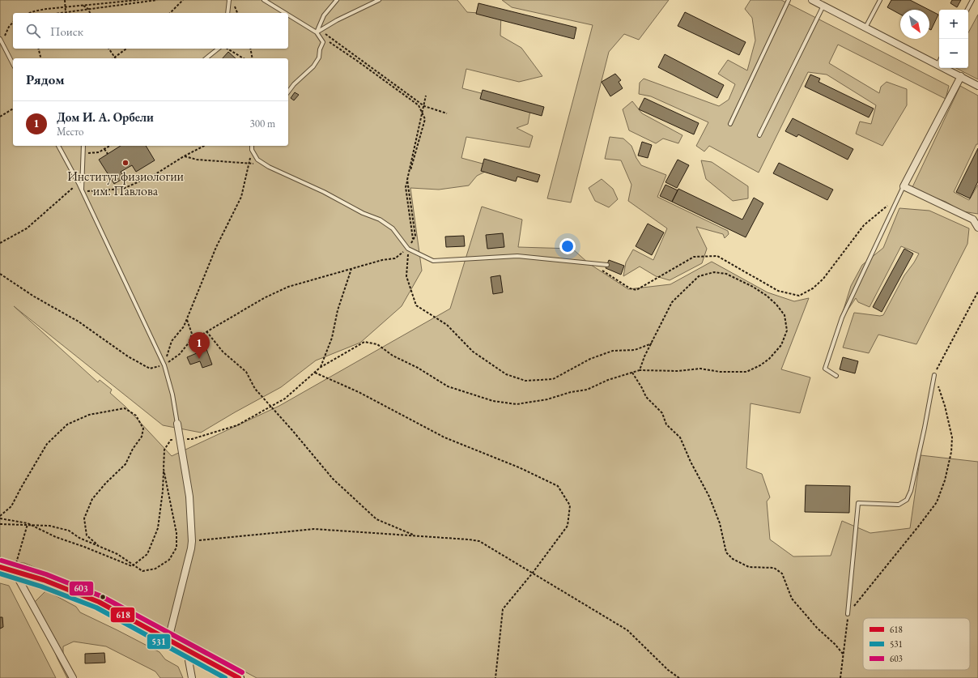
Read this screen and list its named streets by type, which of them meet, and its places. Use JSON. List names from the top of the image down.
{
  "places": ["Институт физиологии им. Павлова"],
  "lines": ["transit line 603", "transit line 618", "transit line 531"],
  "legend": ["618", "531", "603"],
  "north": "bottom right",
  "page": {
    "map_buttons": ["+", "−"],
    "search": "Поиск",
    "heading": "Рядом",
    "list": [
      {
        "mark": "1",
        "name": "Дом И. А. Орбели",
        "note": "Место",
        "value": "300 m"
      }
    ],
    "pins": "1"
  }
}
